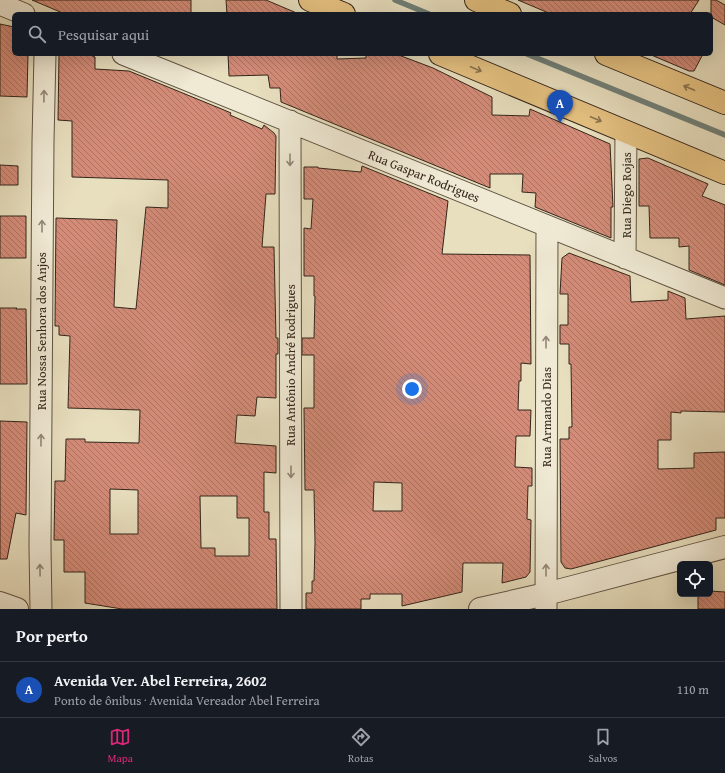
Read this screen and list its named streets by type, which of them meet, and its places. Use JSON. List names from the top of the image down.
{
  "streets": {
    "street": [
      "Rua Gaspar Rodrigues",
      "Rua Diego Rojas",
      "Rua Nossa Senhora dos Anjos",
      "Rua Antônio André Rodrigues",
      "Rua Armando Dias"
    ]
  },
  "crossings": [
    ["Rua Gaspar Rodrigues", "Rua Diego Rojas"],
    ["Rua Gaspar Rodrigues", "Rua Antônio André Rodrigues"],
    ["Rua Gaspar Rodrigues", "Rua Armando Dias"]
  ],
  "one_way": ["Rua Nossa Senhora dos Anjos", "Rua Antônio André Rodrigues", "Rua Armando Dias"],
  "page": {
    "search": "Pesquisar aqui",
    "pins": "A",
    "heading": "Por perto",
    "list": [
      {
        "mark": "A",
        "name": "Avenida Ver. Abel Ferreira, 2602",
        "note": "Ponto de ônibus · Avenida Vereador Abel Ferreira",
        "value": "110 m"
      }
    ],
    "nav": ["Mapa", "Rotas", "Salvos"]
  }
}
